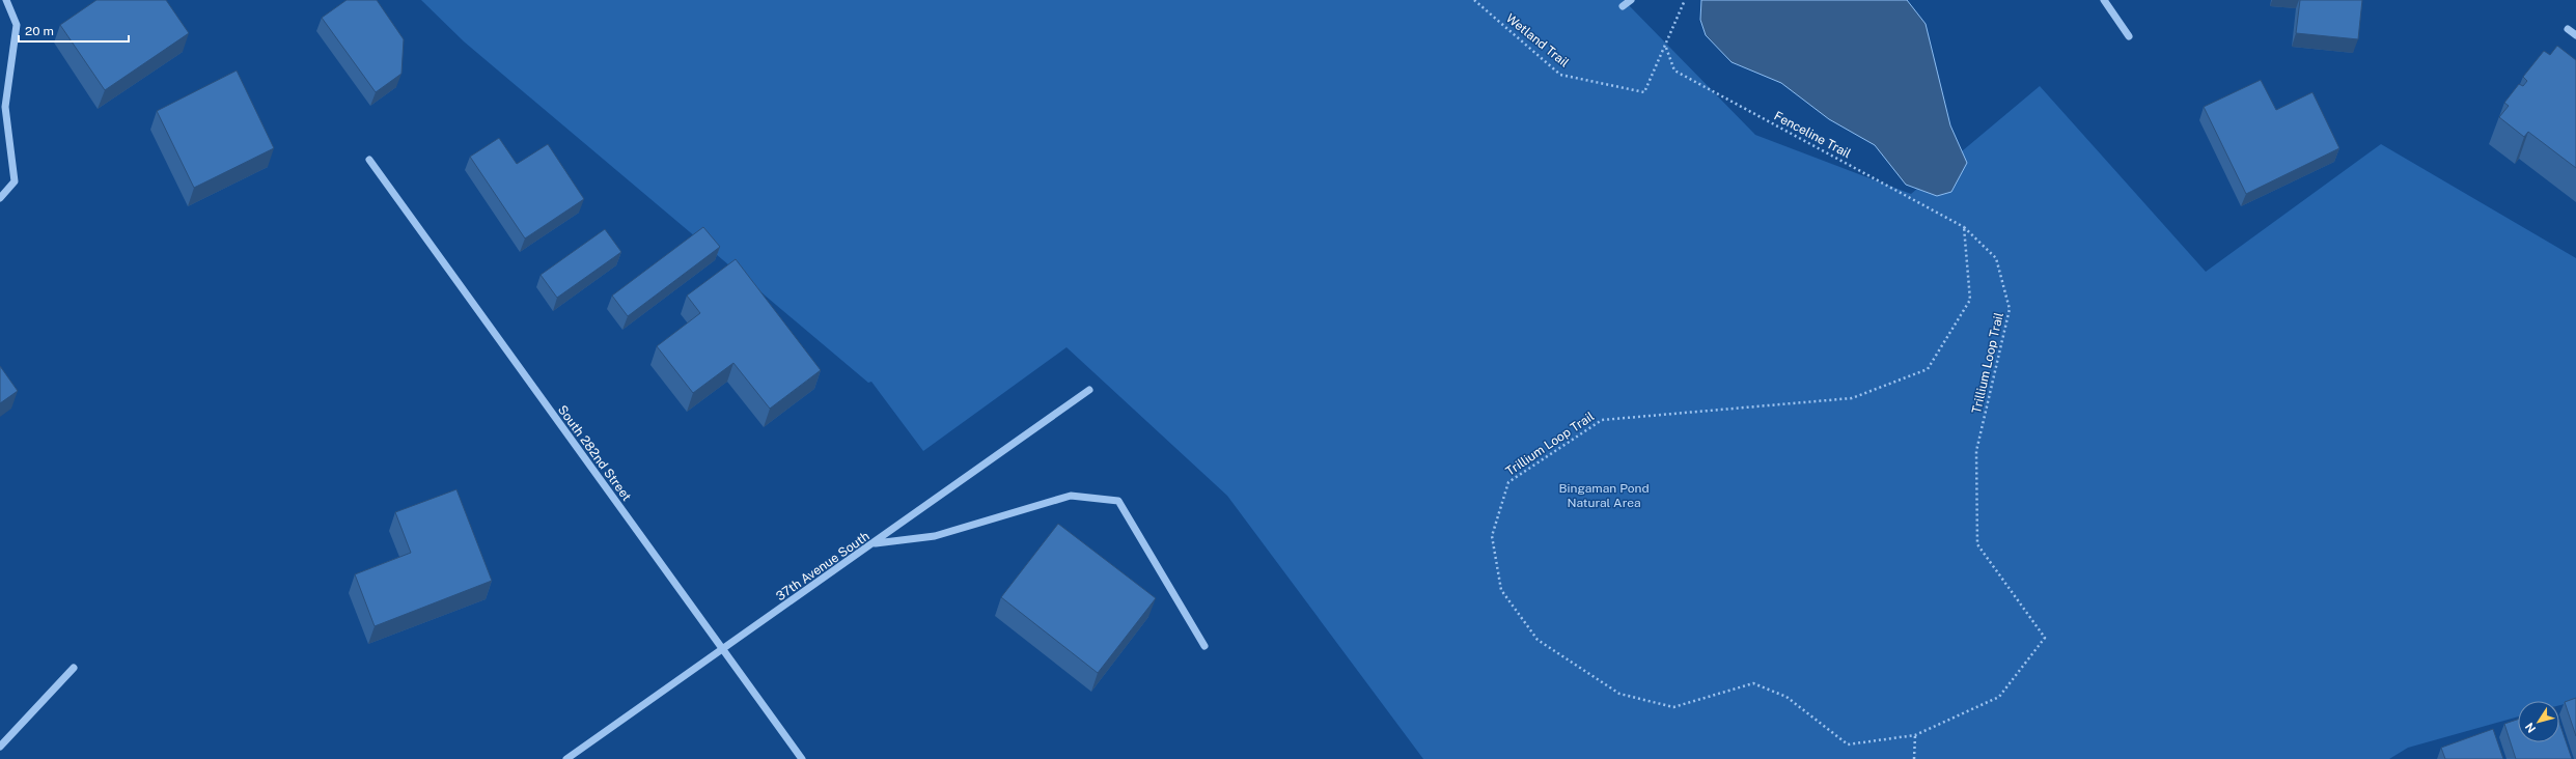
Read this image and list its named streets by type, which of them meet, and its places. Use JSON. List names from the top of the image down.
{
  "streets": {
    "street": ["South 282nd Street", "37th Avenue South"],
    "path": ["Wetland Trail", "Fenceline Trail", "Trillium Loop Trail"]
  },
  "crossings": [
    ["Wetland Trail", "Fenceline Trail"],
    ["Fenceline Trail", "Trillium Loop Trail"],
    ["South 282nd Street", "37th Avenue South"]
  ],
  "parks": ["Bingaman Pond Natural Area"],
  "scale_bar": "20 m",
  "north": "bottom left"
}
